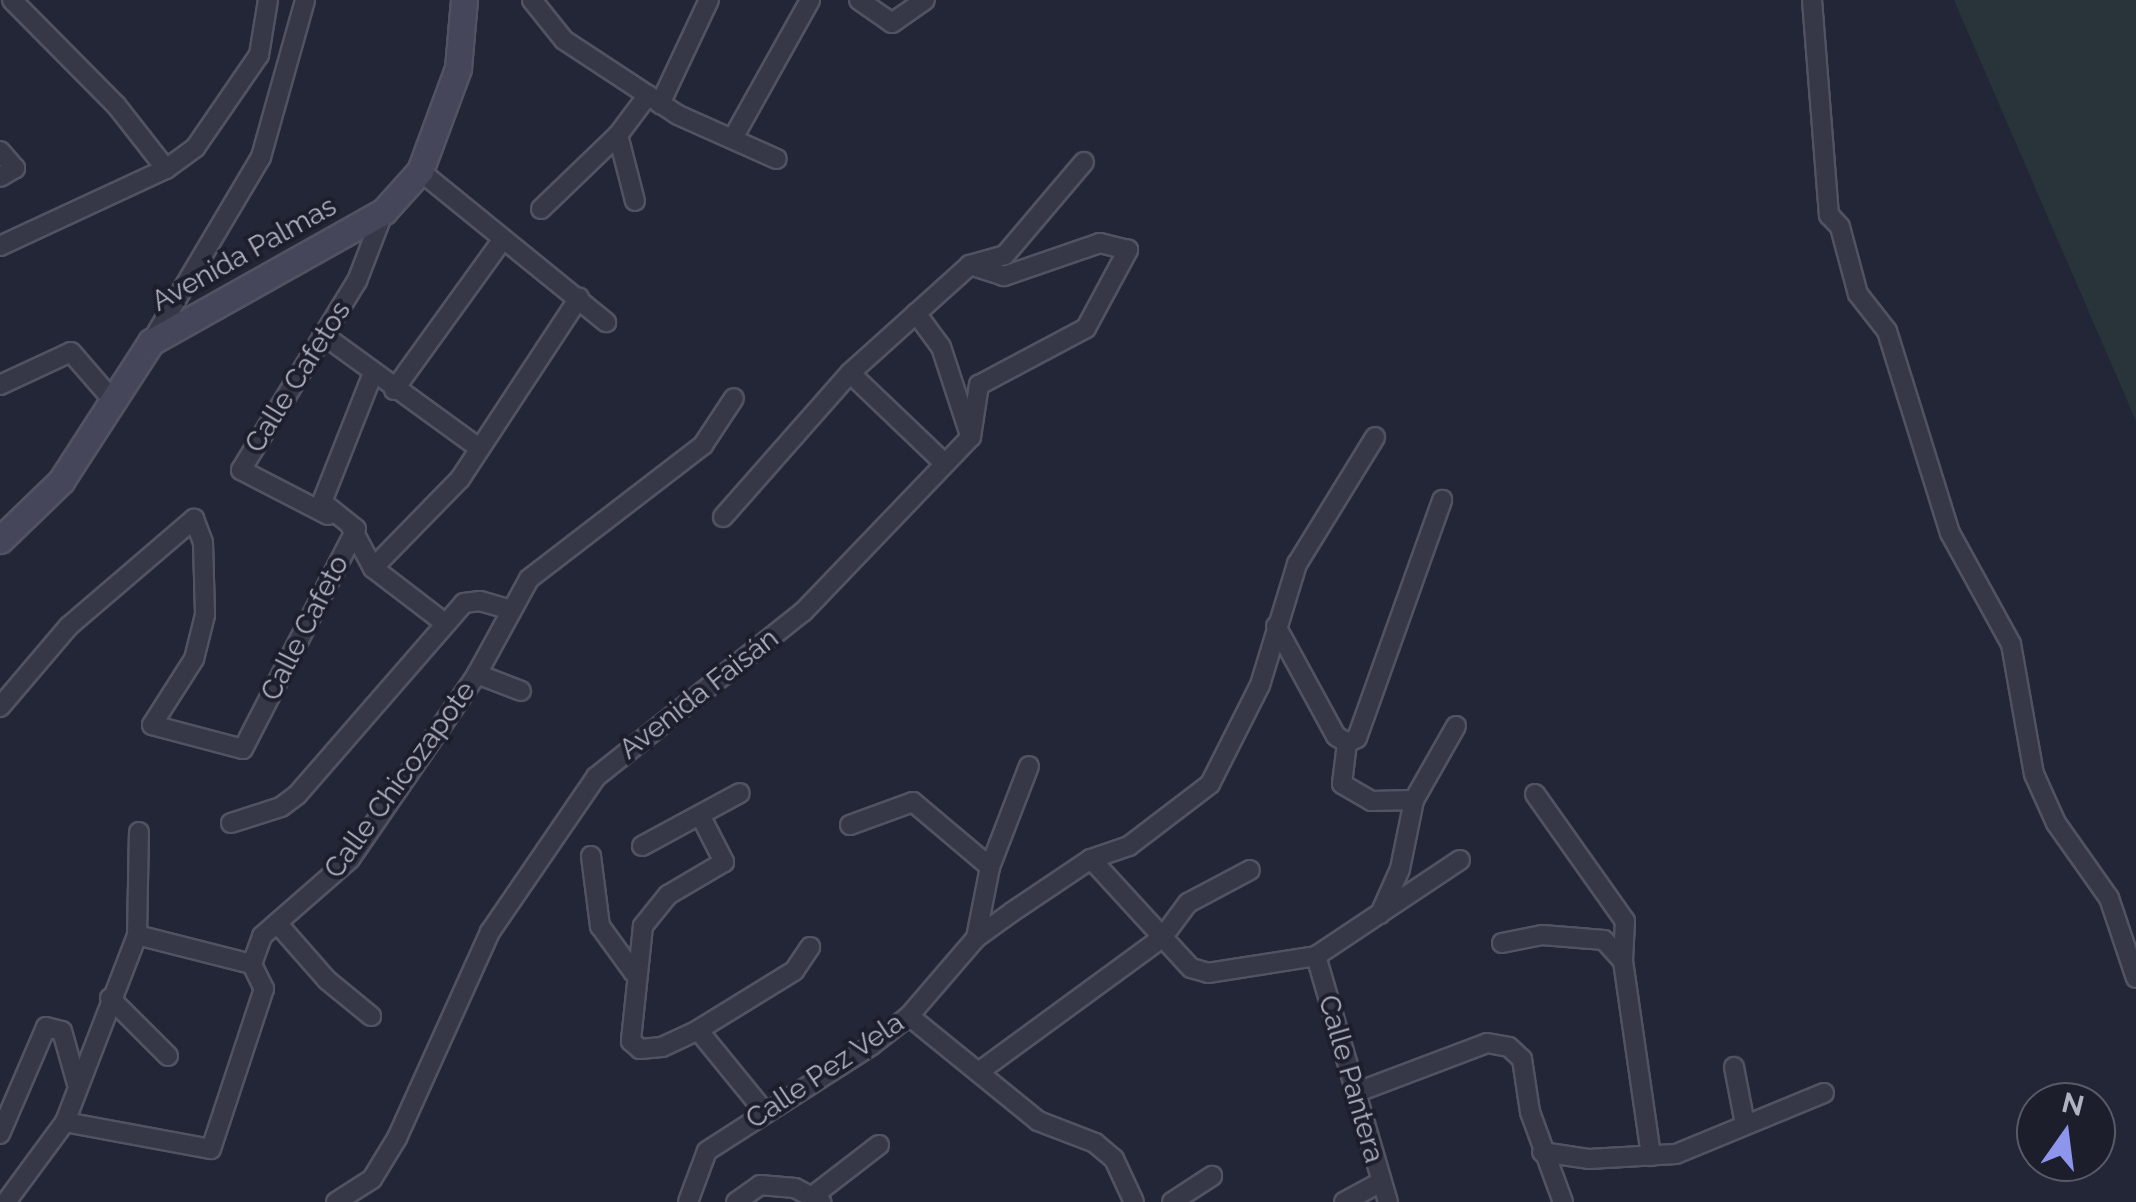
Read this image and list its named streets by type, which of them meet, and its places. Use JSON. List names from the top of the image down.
{
  "streets": {
    "main road": ["Avenida Palmas"],
    "street": [
      "Calle Cafetos",
      "Calle Cafeto",
      "Avenida Faisán",
      "Calle Chicozapote",
      "Calle Pez Vela",
      "Calle Pantera"
    ]
  },
  "crossings": [
    ["Avenida Palmas", "Calle Cafetos"],
    ["Calle Cafetos", "Calle Cafeto"]
  ],
  "north": "top"
}
